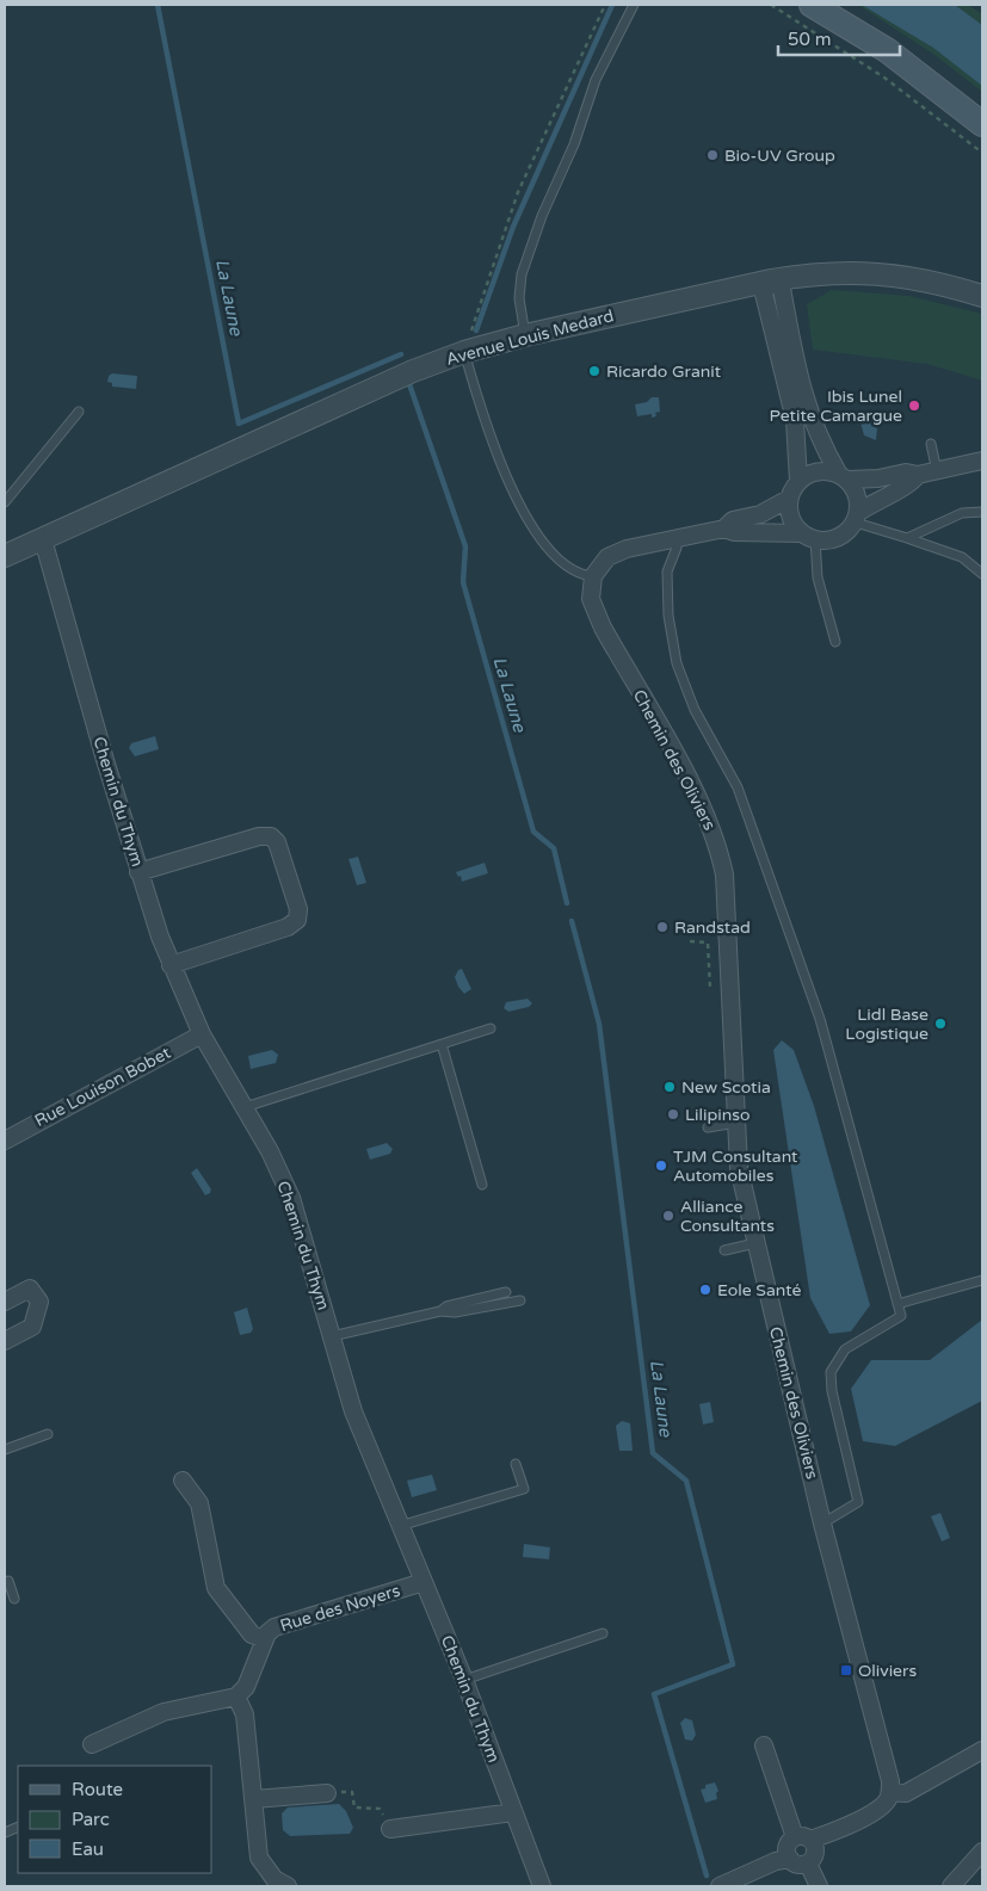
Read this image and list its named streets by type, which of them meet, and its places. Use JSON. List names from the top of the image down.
{
  "streets": {
    "street": [
      "Avenue Louis Medard",
      "Chemin des Oliviers",
      "Chemin du Thym",
      "Rue Louison Bobet",
      "Rue des Noyers"
    ]
  },
  "crossings": [
    ["Avenue Louis Medard", "Chemin du Thym"],
    ["Chemin du Thym", "Rue Louison Bobet"],
    ["Chemin du Thym", "Rue des Noyers"]
  ],
  "water": ["La Laune"],
  "places": {
    "other": [
      "Bio-UV Group",
      "Ricardo Granit",
      "Ibis Lunel Petite Camargue",
      "Randstad",
      "Lidl Base Logistique",
      "New Scotia",
      "Lilipinso",
      "TJM Consultant Automobiles",
      "Alliance Consultants",
      "Eole Santé"
    ],
    "transit": ["Oliviers"]
  },
  "legend": ["Route", "Parc", "Eau"],
  "scale_bar": "50 m"
}
